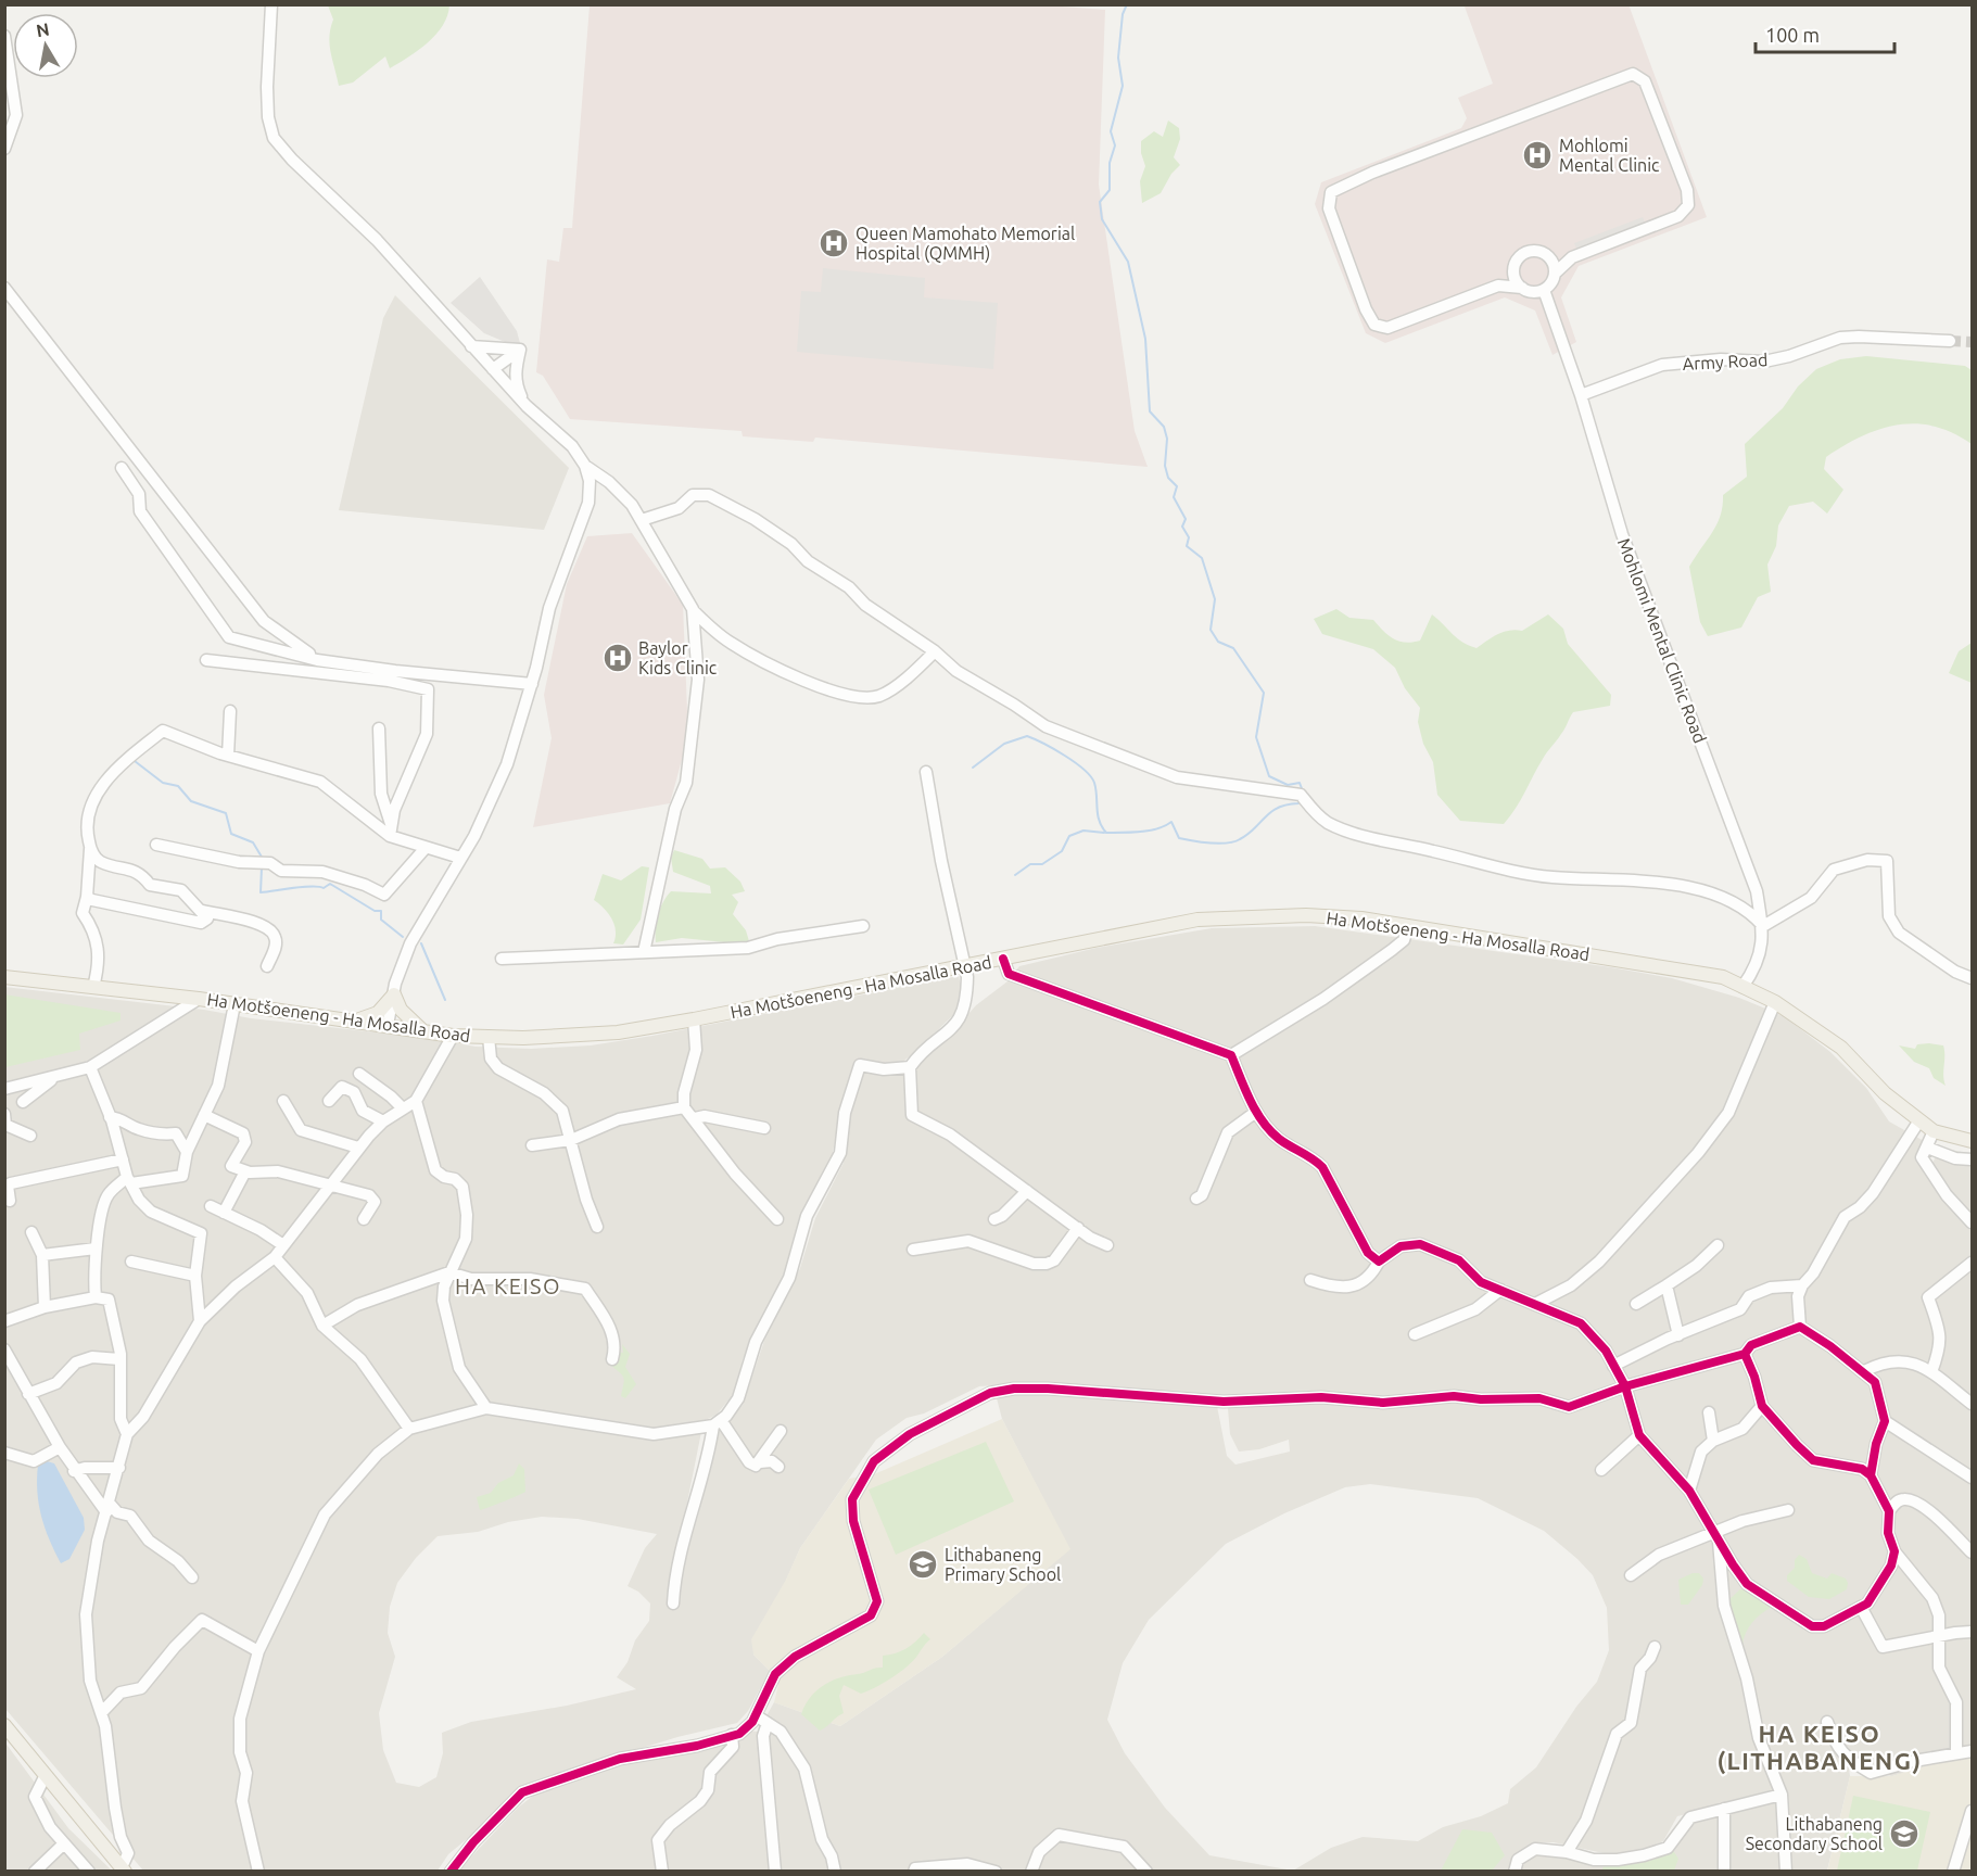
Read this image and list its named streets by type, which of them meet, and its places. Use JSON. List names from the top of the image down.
{
  "streets": {
    "main road": ["Ha Motšoeneng - Ha Mosalla Road"],
    "street": ["Army Road", "Mohlomi Mental Clinic Road"]
  },
  "crossings": [
    ["Army Road", "Mohlomi Mental Clinic Road"],
    ["Mohlomi Mental Clinic Road", "Ha Motšoeneng - Ha Mosalla Road"]
  ],
  "districts": ["HA KEISO", "HA KEISO (LITHABANENG)"],
  "places": {
    "hospital": ["Mohlomi Mental Clinic", "Queen Mamohato Memorial Hospital (QMMH)", "Baylor Kids Clinic"],
    "school or university": ["Lithabaneng Primary School", "Lithabaneng Secondary School"]
  },
  "scale_bar": "100 m",
  "north": "top"
}
